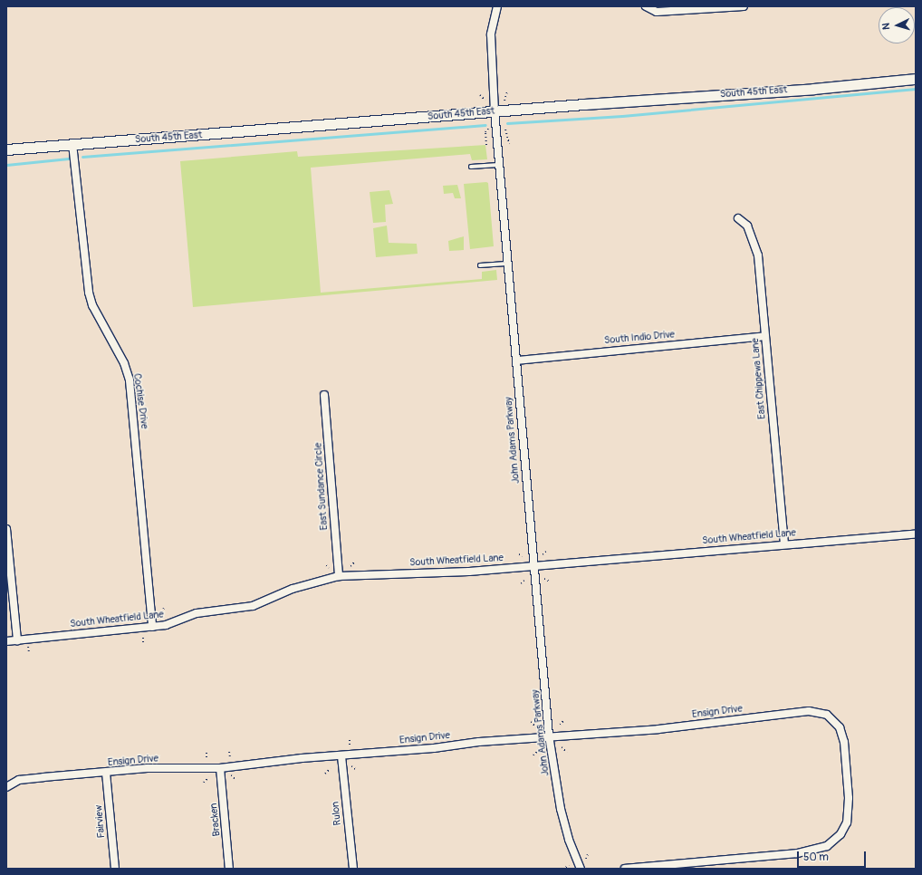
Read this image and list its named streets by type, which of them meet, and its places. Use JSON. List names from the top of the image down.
{
  "streets": {
    "main road": ["South 45th East"],
    "street": [
      "South Indio Drive",
      "East Chippewa Lane",
      "Cochise Drive",
      "John Adams Parkway",
      "East Sundance Circle",
      "South Wheatfield Lane",
      "Ensign Drive",
      "Rulon",
      "Bracken",
      "Fairview"
    ]
  },
  "crossings": [
    ["South 45th East", "Cochise Drive"],
    ["South 45th East", "John Adams Parkway"],
    ["South Indio Drive", "East Chippewa Lane"],
    ["South Indio Drive", "John Adams Parkway"],
    ["East Chippewa Lane", "South Wheatfield Lane"],
    ["Cochise Drive", "South Wheatfield Lane"],
    ["John Adams Parkway", "South Wheatfield Lane"],
    ["John Adams Parkway", "Ensign Drive"],
    ["East Sundance Circle", "South Wheatfield Lane"],
    ["Ensign Drive", "Rulon"],
    ["Ensign Drive", "Bracken"],
    ["Ensign Drive", "Fairview"]
  ],
  "scale_bar": "50 m",
  "north": "left"
}
